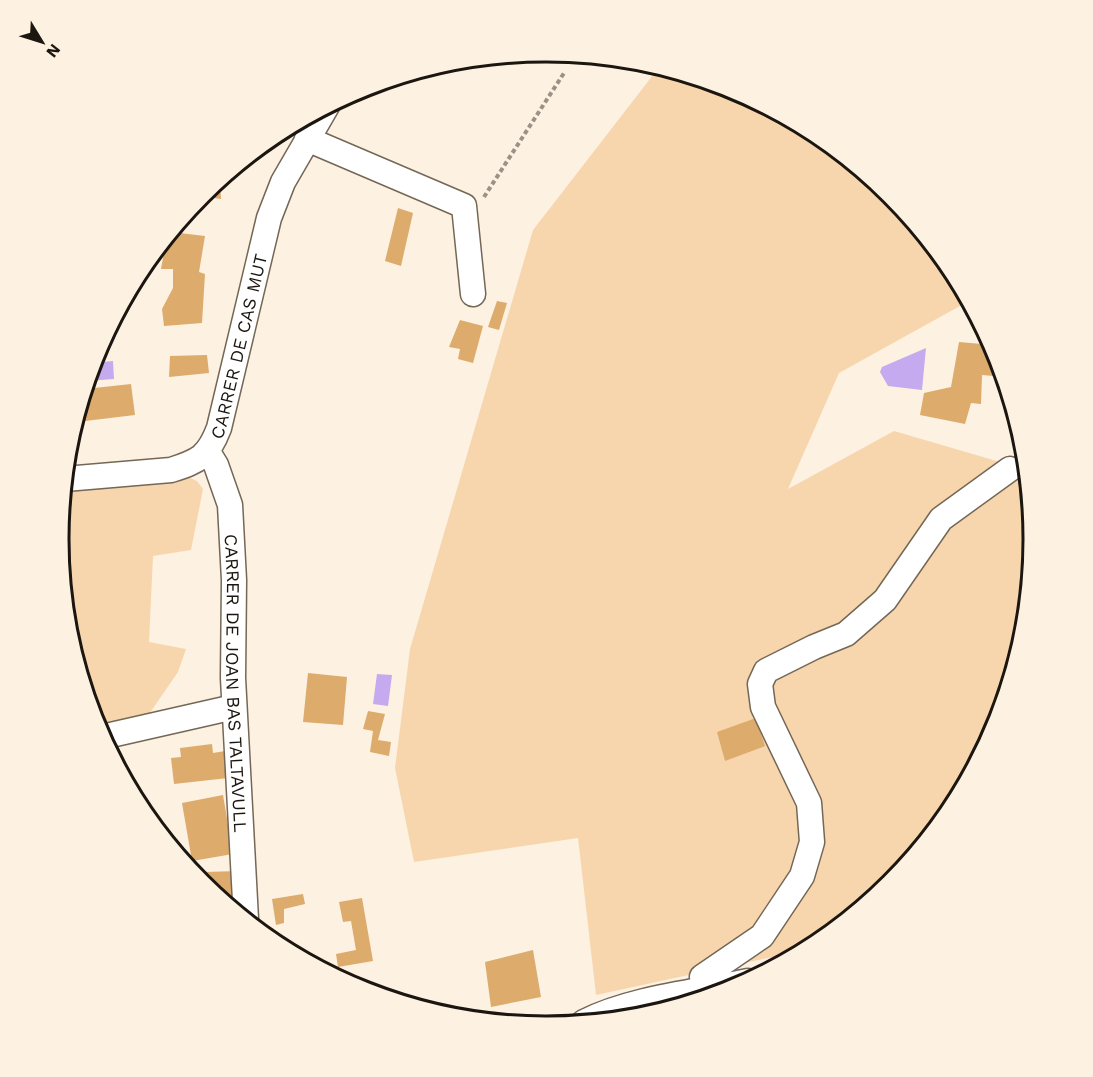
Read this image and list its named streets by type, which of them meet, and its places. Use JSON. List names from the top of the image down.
{
  "streets": {
    "street": ["CARRER DE CAS MUT", "CARRER DE JOAN BAS TALTAVULL"]
  },
  "crossings": [
    ["CARRER DE CAS MUT", "CARRER DE JOAN BAS TALTAVULL"]
  ],
  "north": "bottom right"
}
